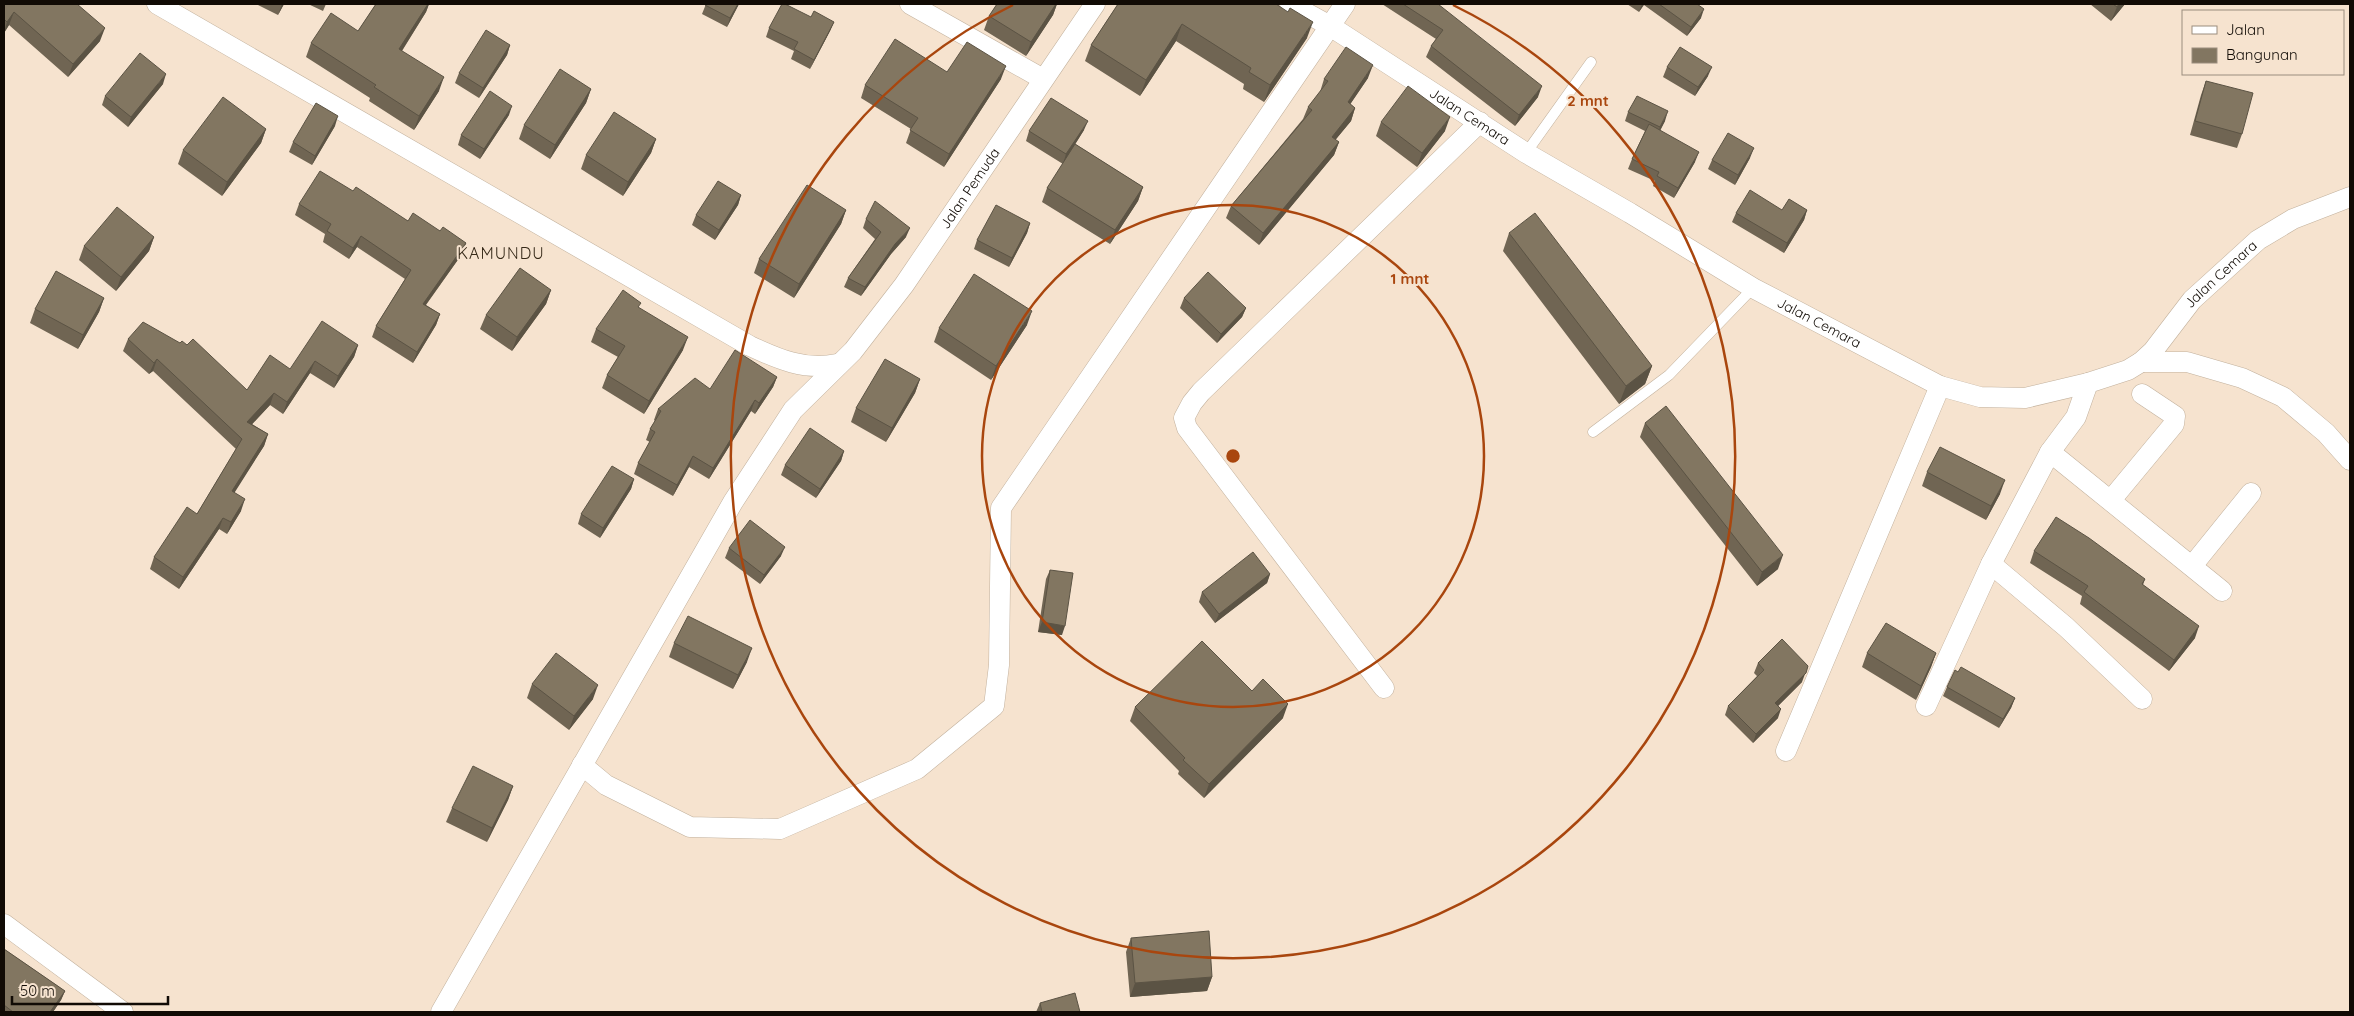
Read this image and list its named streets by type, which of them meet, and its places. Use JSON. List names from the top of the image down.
{
  "streets": {
    "street": ["Jalan Cemara", "Jalan Pemuda"]
  },
  "districts": ["KAMUNDU"],
  "legend": ["Jalan", "Bangunan"],
  "scale_bar": "50 m",
  "rings": ["2 mnt", "1 mnt"]
}
